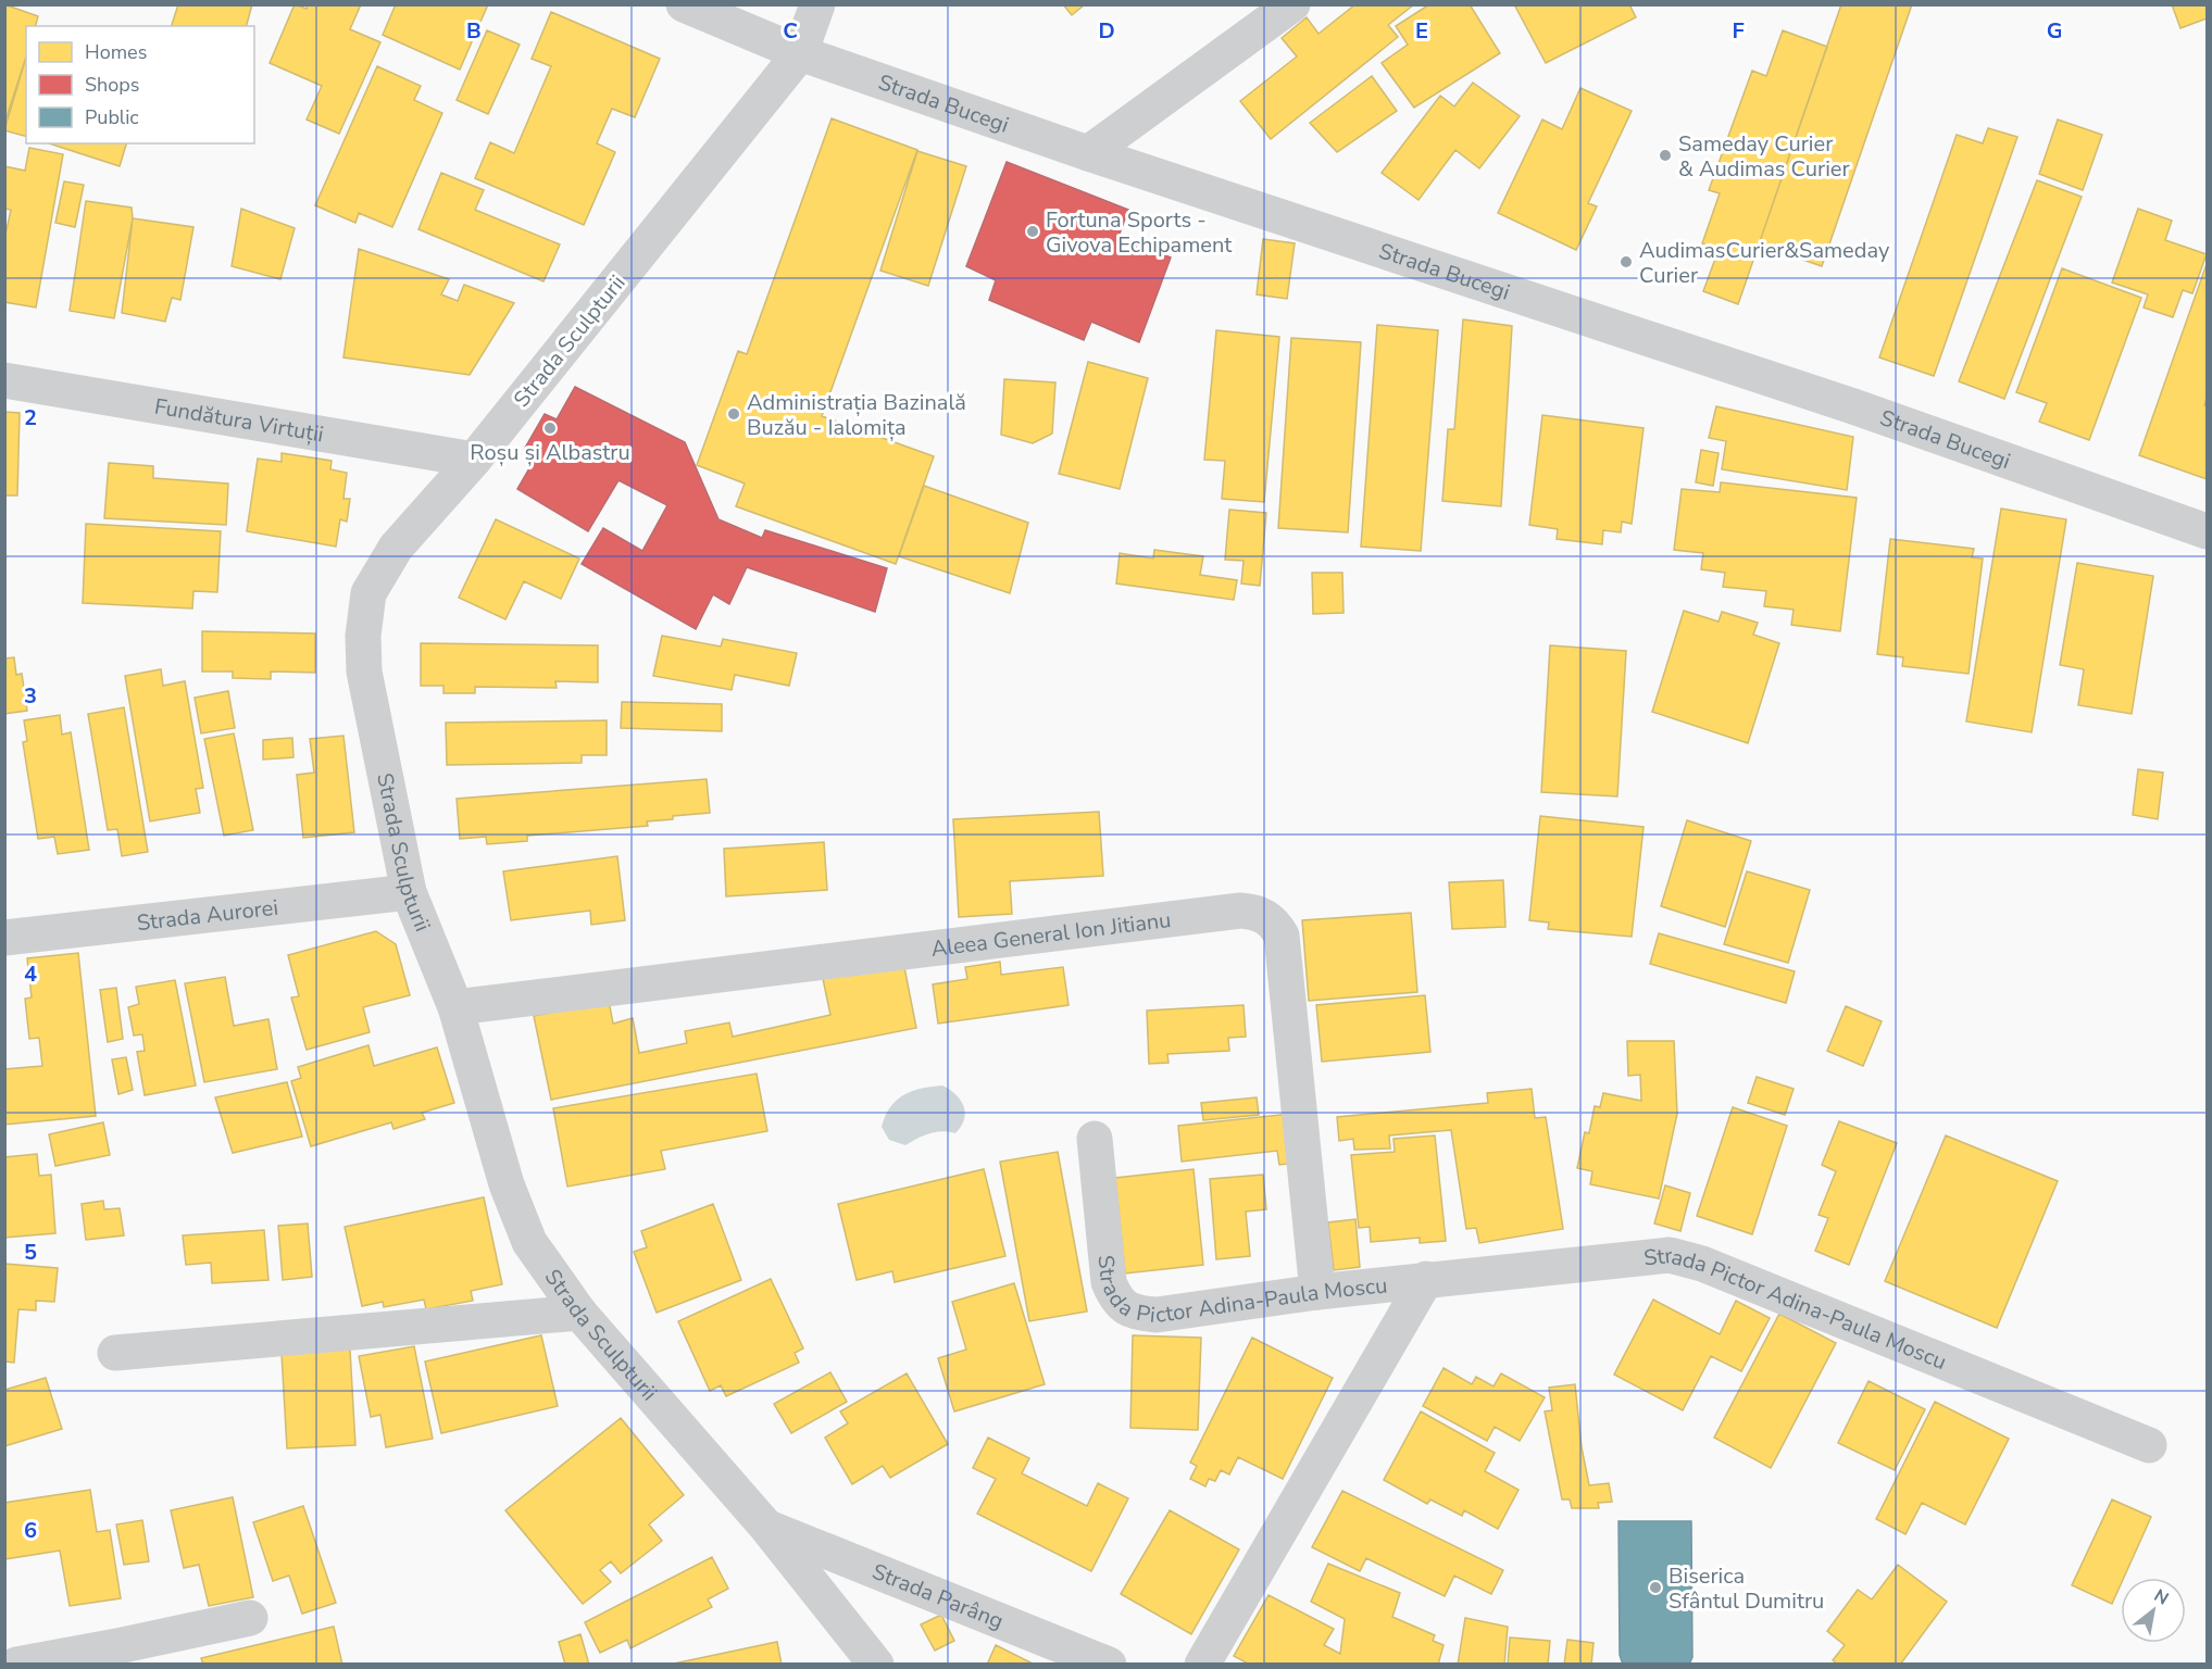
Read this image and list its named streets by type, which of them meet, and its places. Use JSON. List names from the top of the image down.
{
  "streets": {
    "street": [
      "Strada Bucegi",
      "Strada Sculpturii",
      "Fundătura Virtuții",
      "Strada Aurorei",
      "Aleea General Ion Jitianu",
      "Strada Pictor Adina-Paula Moscu",
      "Strada Parâng"
    ]
  },
  "crossings": [
    ["Strada Bucegi", "Strada Sculpturii"],
    ["Strada Sculpturii", "Fundătura Virtuții"],
    ["Strada Sculpturii", "Strada Aurorei"],
    ["Strada Sculpturii", "Aleea General Ion Jitianu"],
    ["Strada Sculpturii", "Strada Parâng"],
    ["Aleea General Ion Jitianu", "Strada Pictor Adina-Paula Moscu"]
  ],
  "places": [
    "Sameday Curier & Audimas Curier",
    "Fortuna Sports - Givova Echipament",
    "AudimasCurier&Sameday Curier",
    "Administrația Bazinală Buzău - Ialomița",
    "Roșu și Albastru",
    "Biserica Sfântul Dumitru"
  ],
  "legend": ["Homes", "Shops", "Public"],
  "north": "top right",
  "grid": {
    "columns": [
      "B",
      "C",
      "D",
      "E",
      "F",
      "G"
    ],
    "rows": [
      "2",
      "3",
      "4",
      "5",
      "6"
    ]
  }
}
